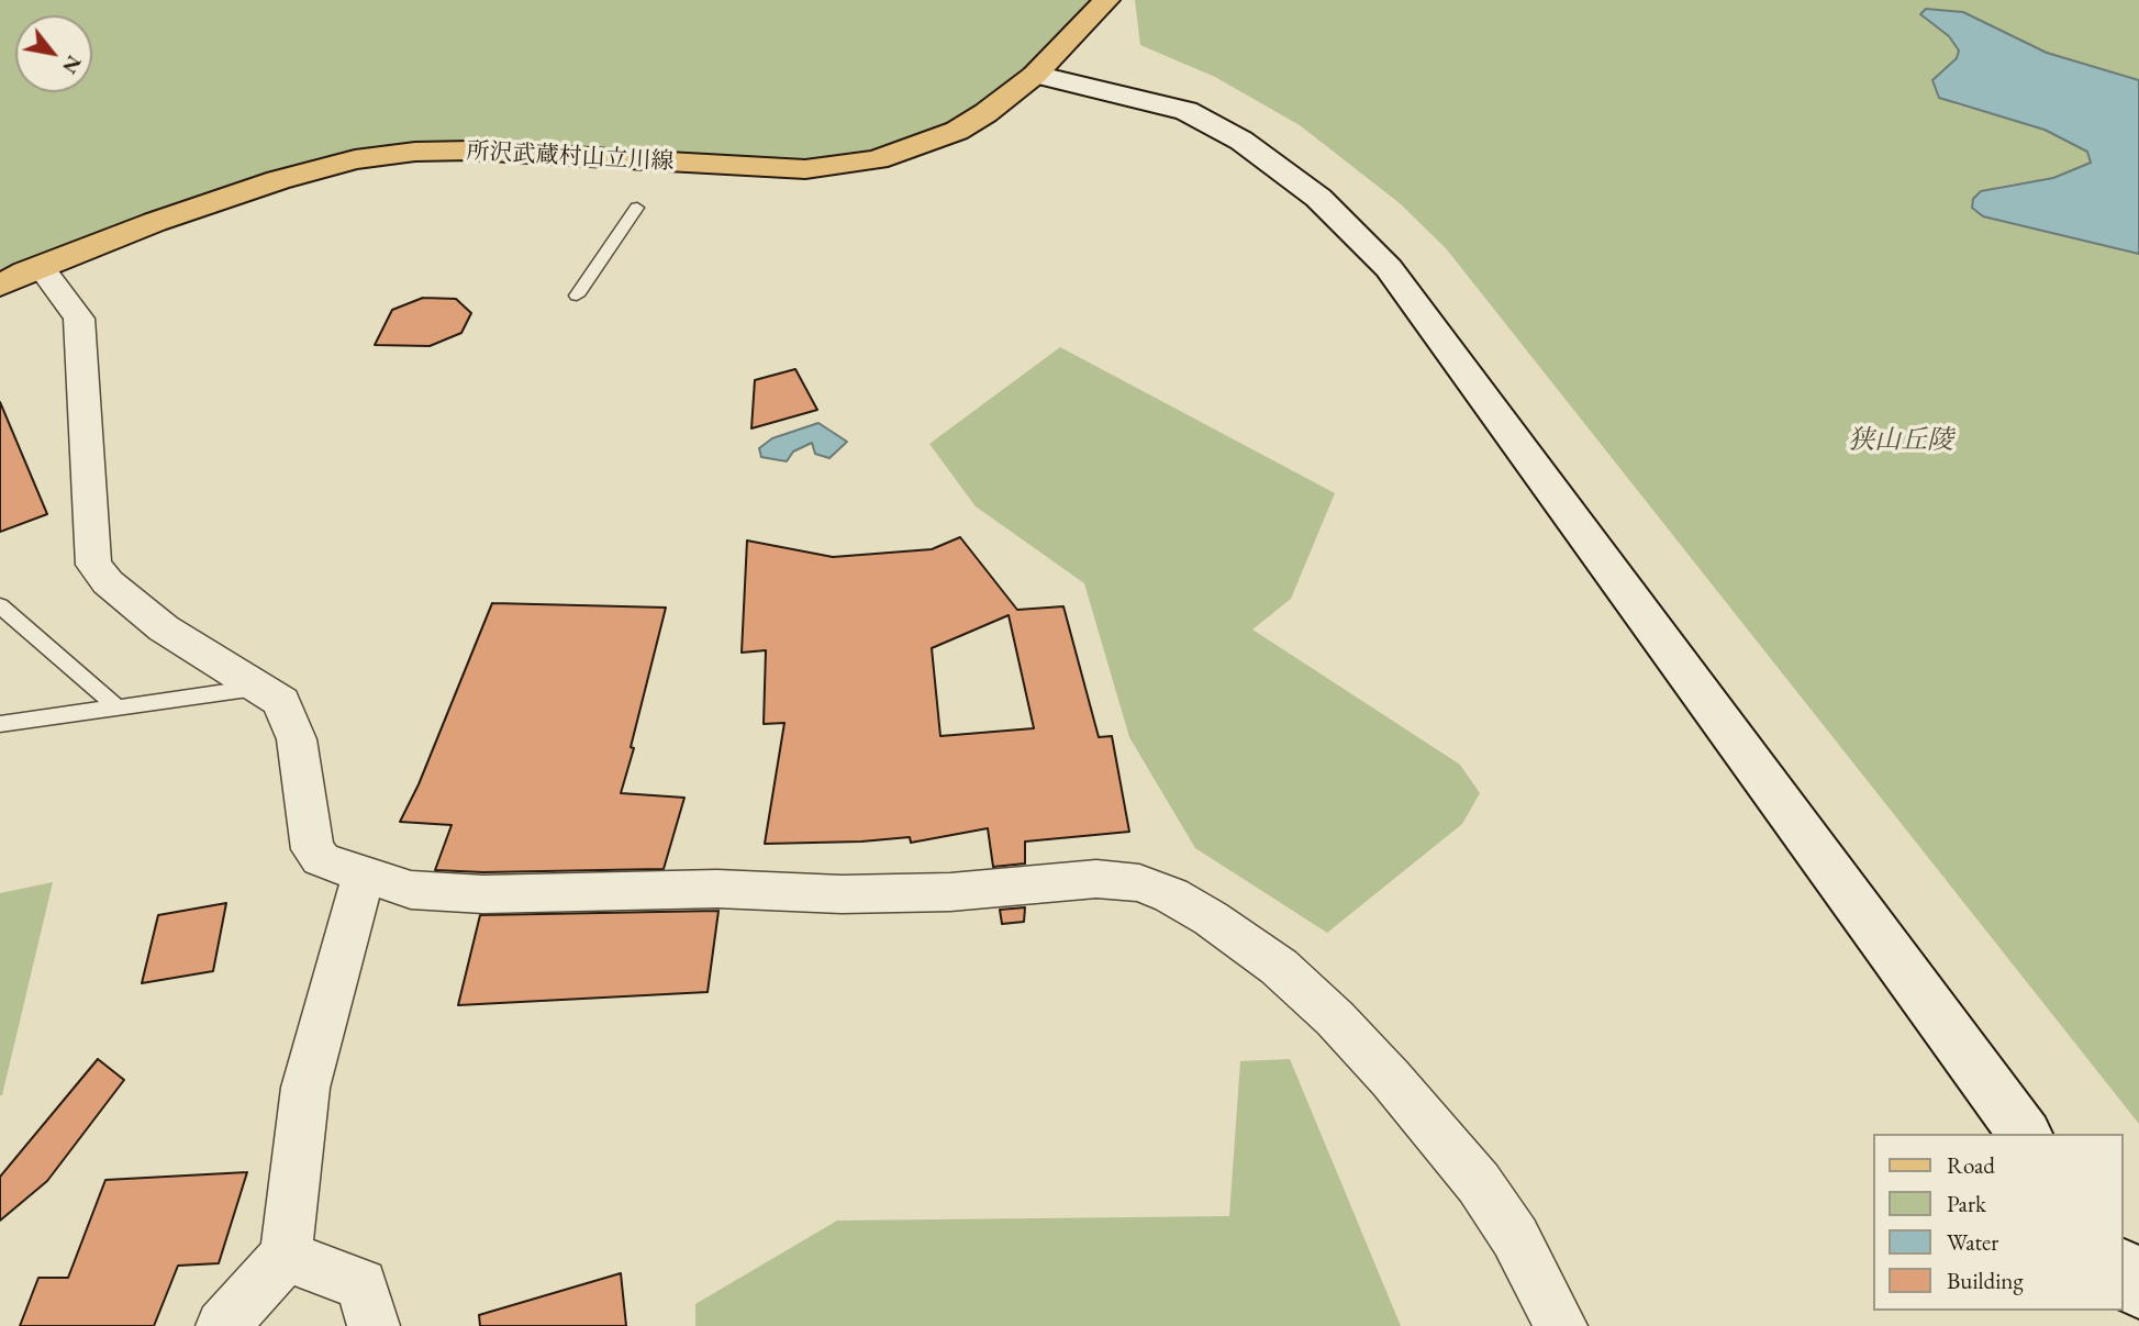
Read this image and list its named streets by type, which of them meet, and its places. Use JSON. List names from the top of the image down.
{
  "streets": {
    "main road": ["所沢武蔵村山立川線"]
  },
  "parks": ["狭山丘陵"],
  "legend": [
    "Road",
    "Park",
    "Water",
    "Building"
  ],
  "north": "bottom right"
}
